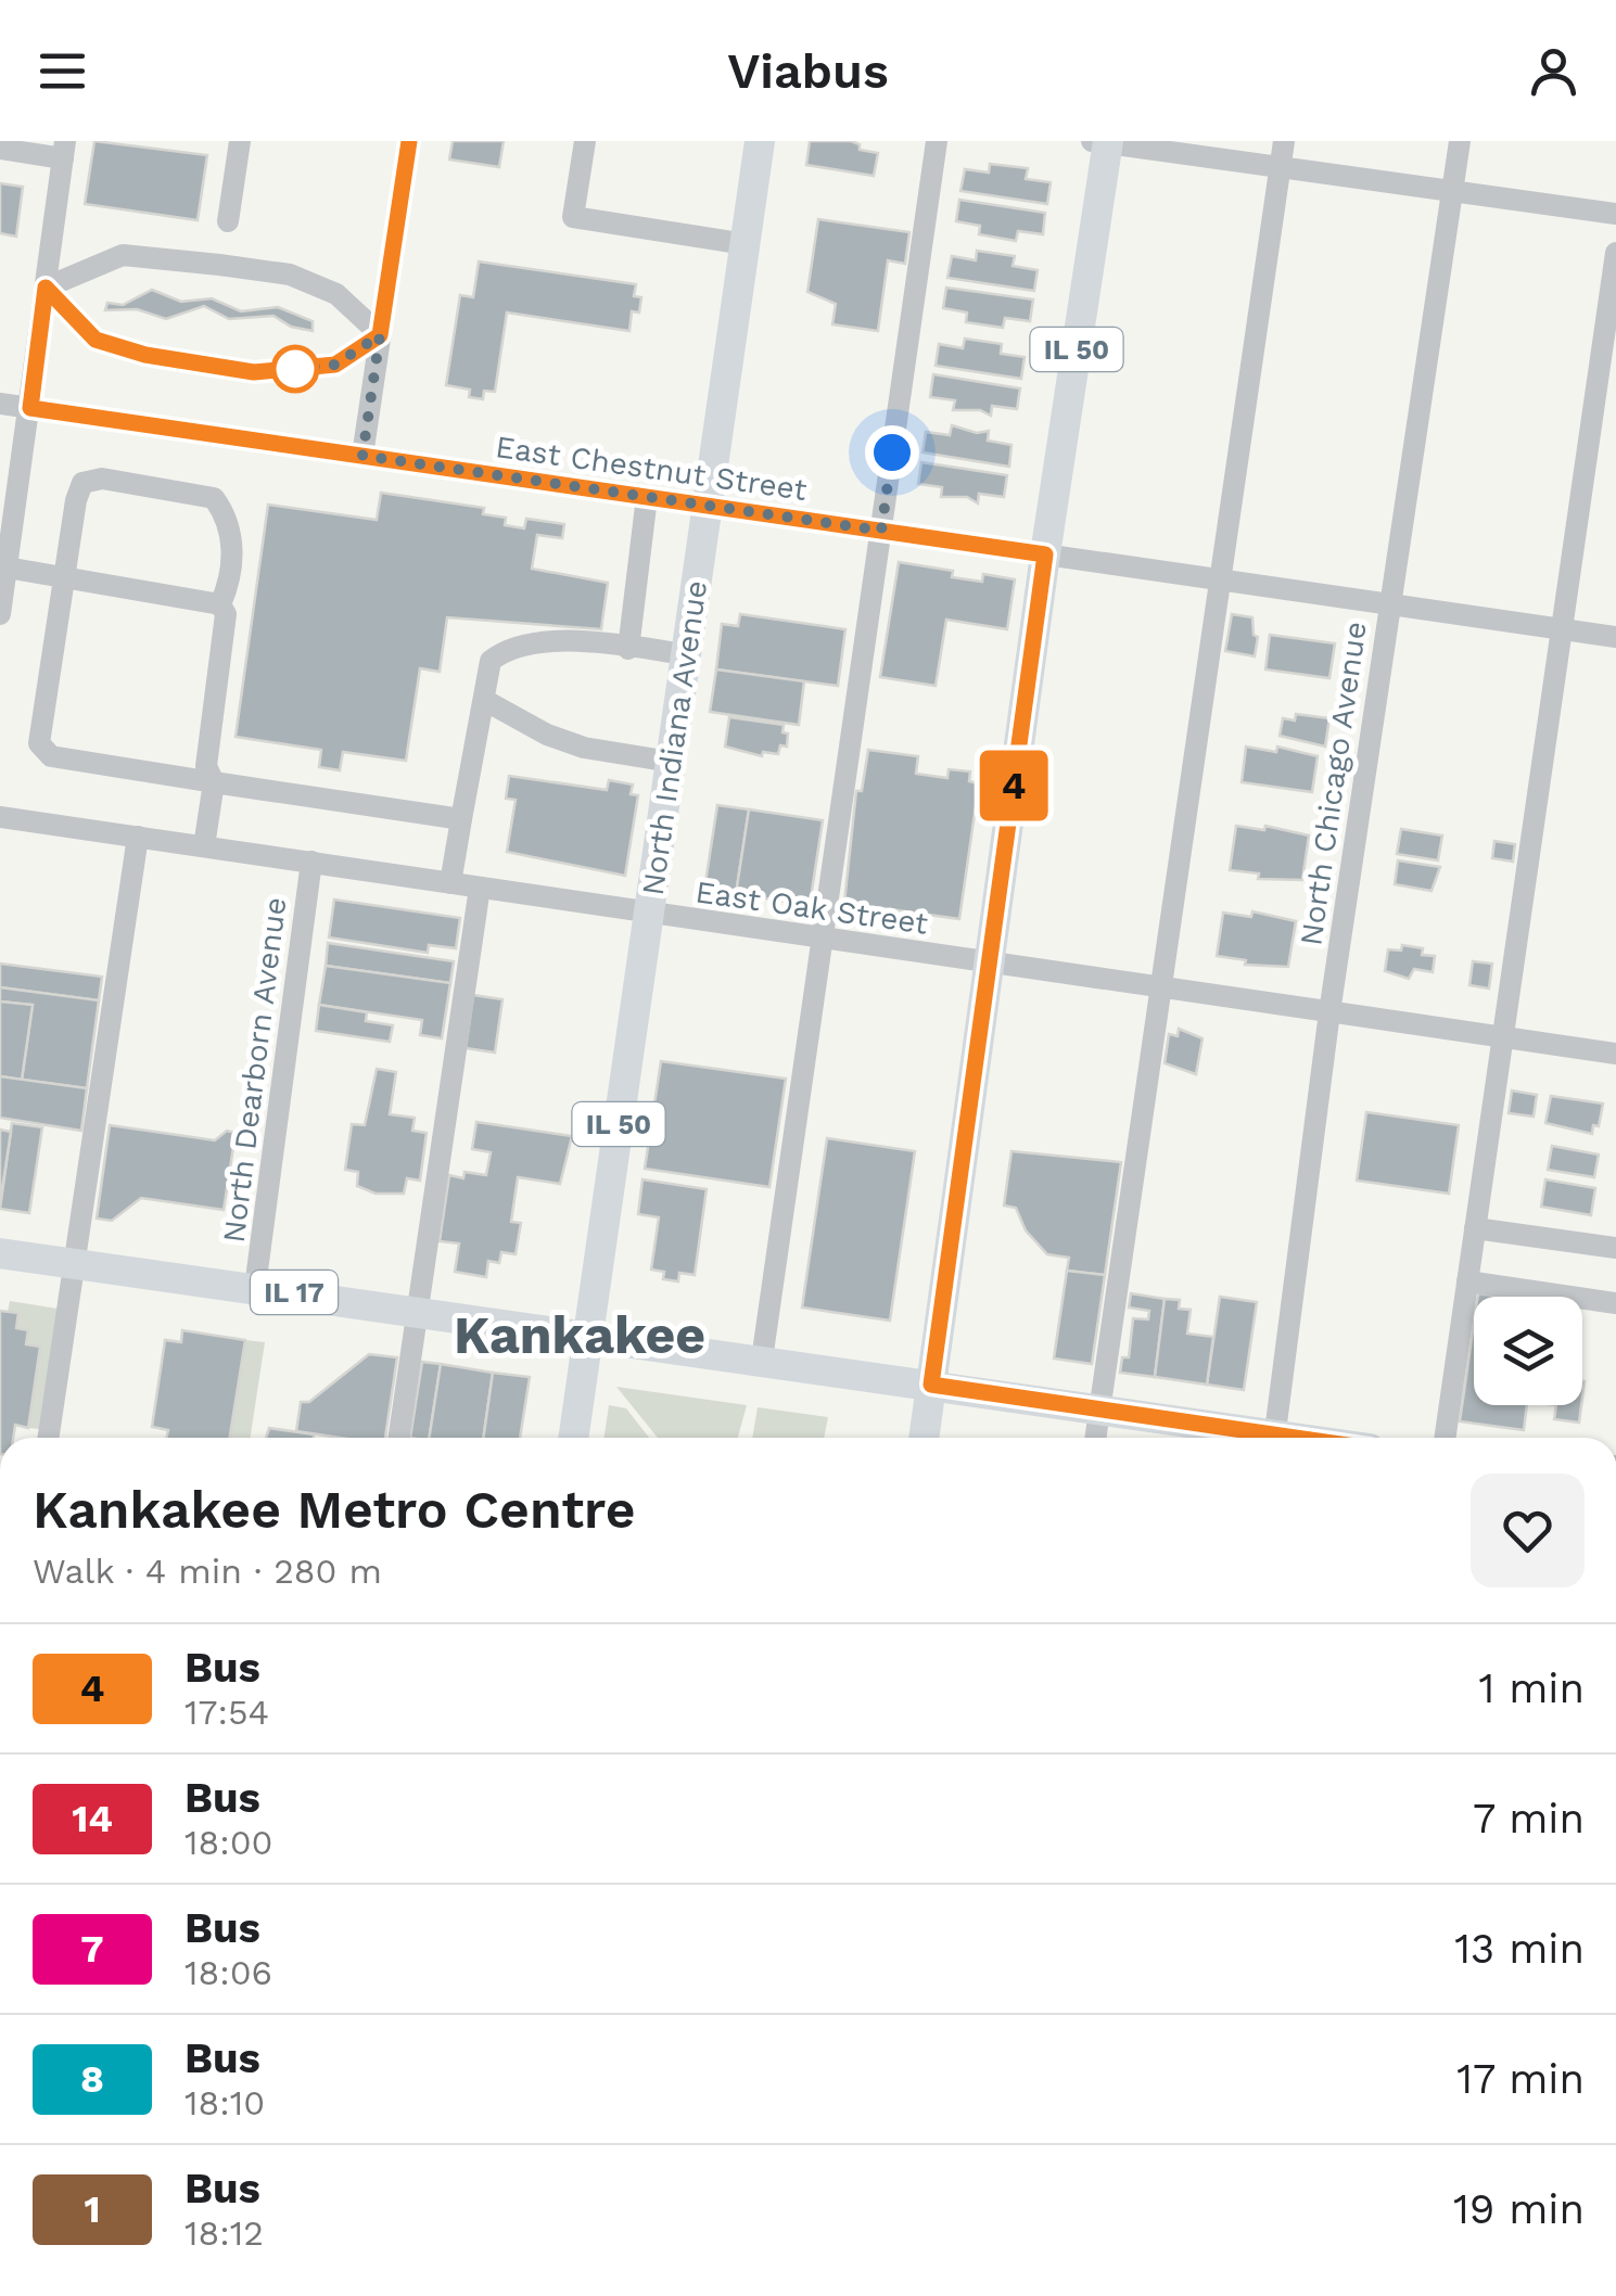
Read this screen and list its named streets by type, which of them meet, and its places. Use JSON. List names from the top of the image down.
{
  "streets": {
    "main road": ["IL 50", "North Indiana Avenue", "IL 17"],
    "street": [
      "East Chestnut Street",
      "North Chicago Avenue",
      "East Oak Street",
      "North Dearborn Avenue"
    ]
  },
  "crossings": [
    ["IL 50", "East Chestnut Street"],
    ["IL 50", "North Indiana Avenue"],
    ["IL 50", "East Oak Street"],
    ["IL 50", "IL 17"],
    ["East Chestnut Street", "North Indiana Avenue"],
    ["East Chestnut Street", "North Chicago Avenue"],
    ["North Indiana Avenue", "East Oak Street"],
    ["North Indiana Avenue", "IL 17"],
    ["North Chicago Avenue", "East Oak Street"],
    ["East Oak Street", "North Dearborn Avenue"],
    ["North Dearborn Avenue", "IL 17"]
  ],
  "districts": ["Kankakee"],
  "lines": ["bus line 4"],
  "page": {
    "header": "Viabus",
    "on_map": "4",
    "heading": ["Kankakee Metro Centre", "Walk · 4 min · 280 m"],
    "list": [
      {
        "mark": "4",
        "name": "Bus",
        "note": "17:54",
        "value": "1 min"
      },
      {
        "mark": "14",
        "name": "Bus",
        "note": "18:00",
        "value": "7 min"
      },
      {
        "mark": "7",
        "name": "Bus",
        "note": "18:06",
        "value": "13 min"
      },
      {
        "mark": "8",
        "name": "Bus",
        "note": "18:10",
        "value": "17 min"
      },
      {
        "mark": "1",
        "name": "Bus",
        "note": "18:12",
        "value": "19 min"
      }
    ]
  }
}
